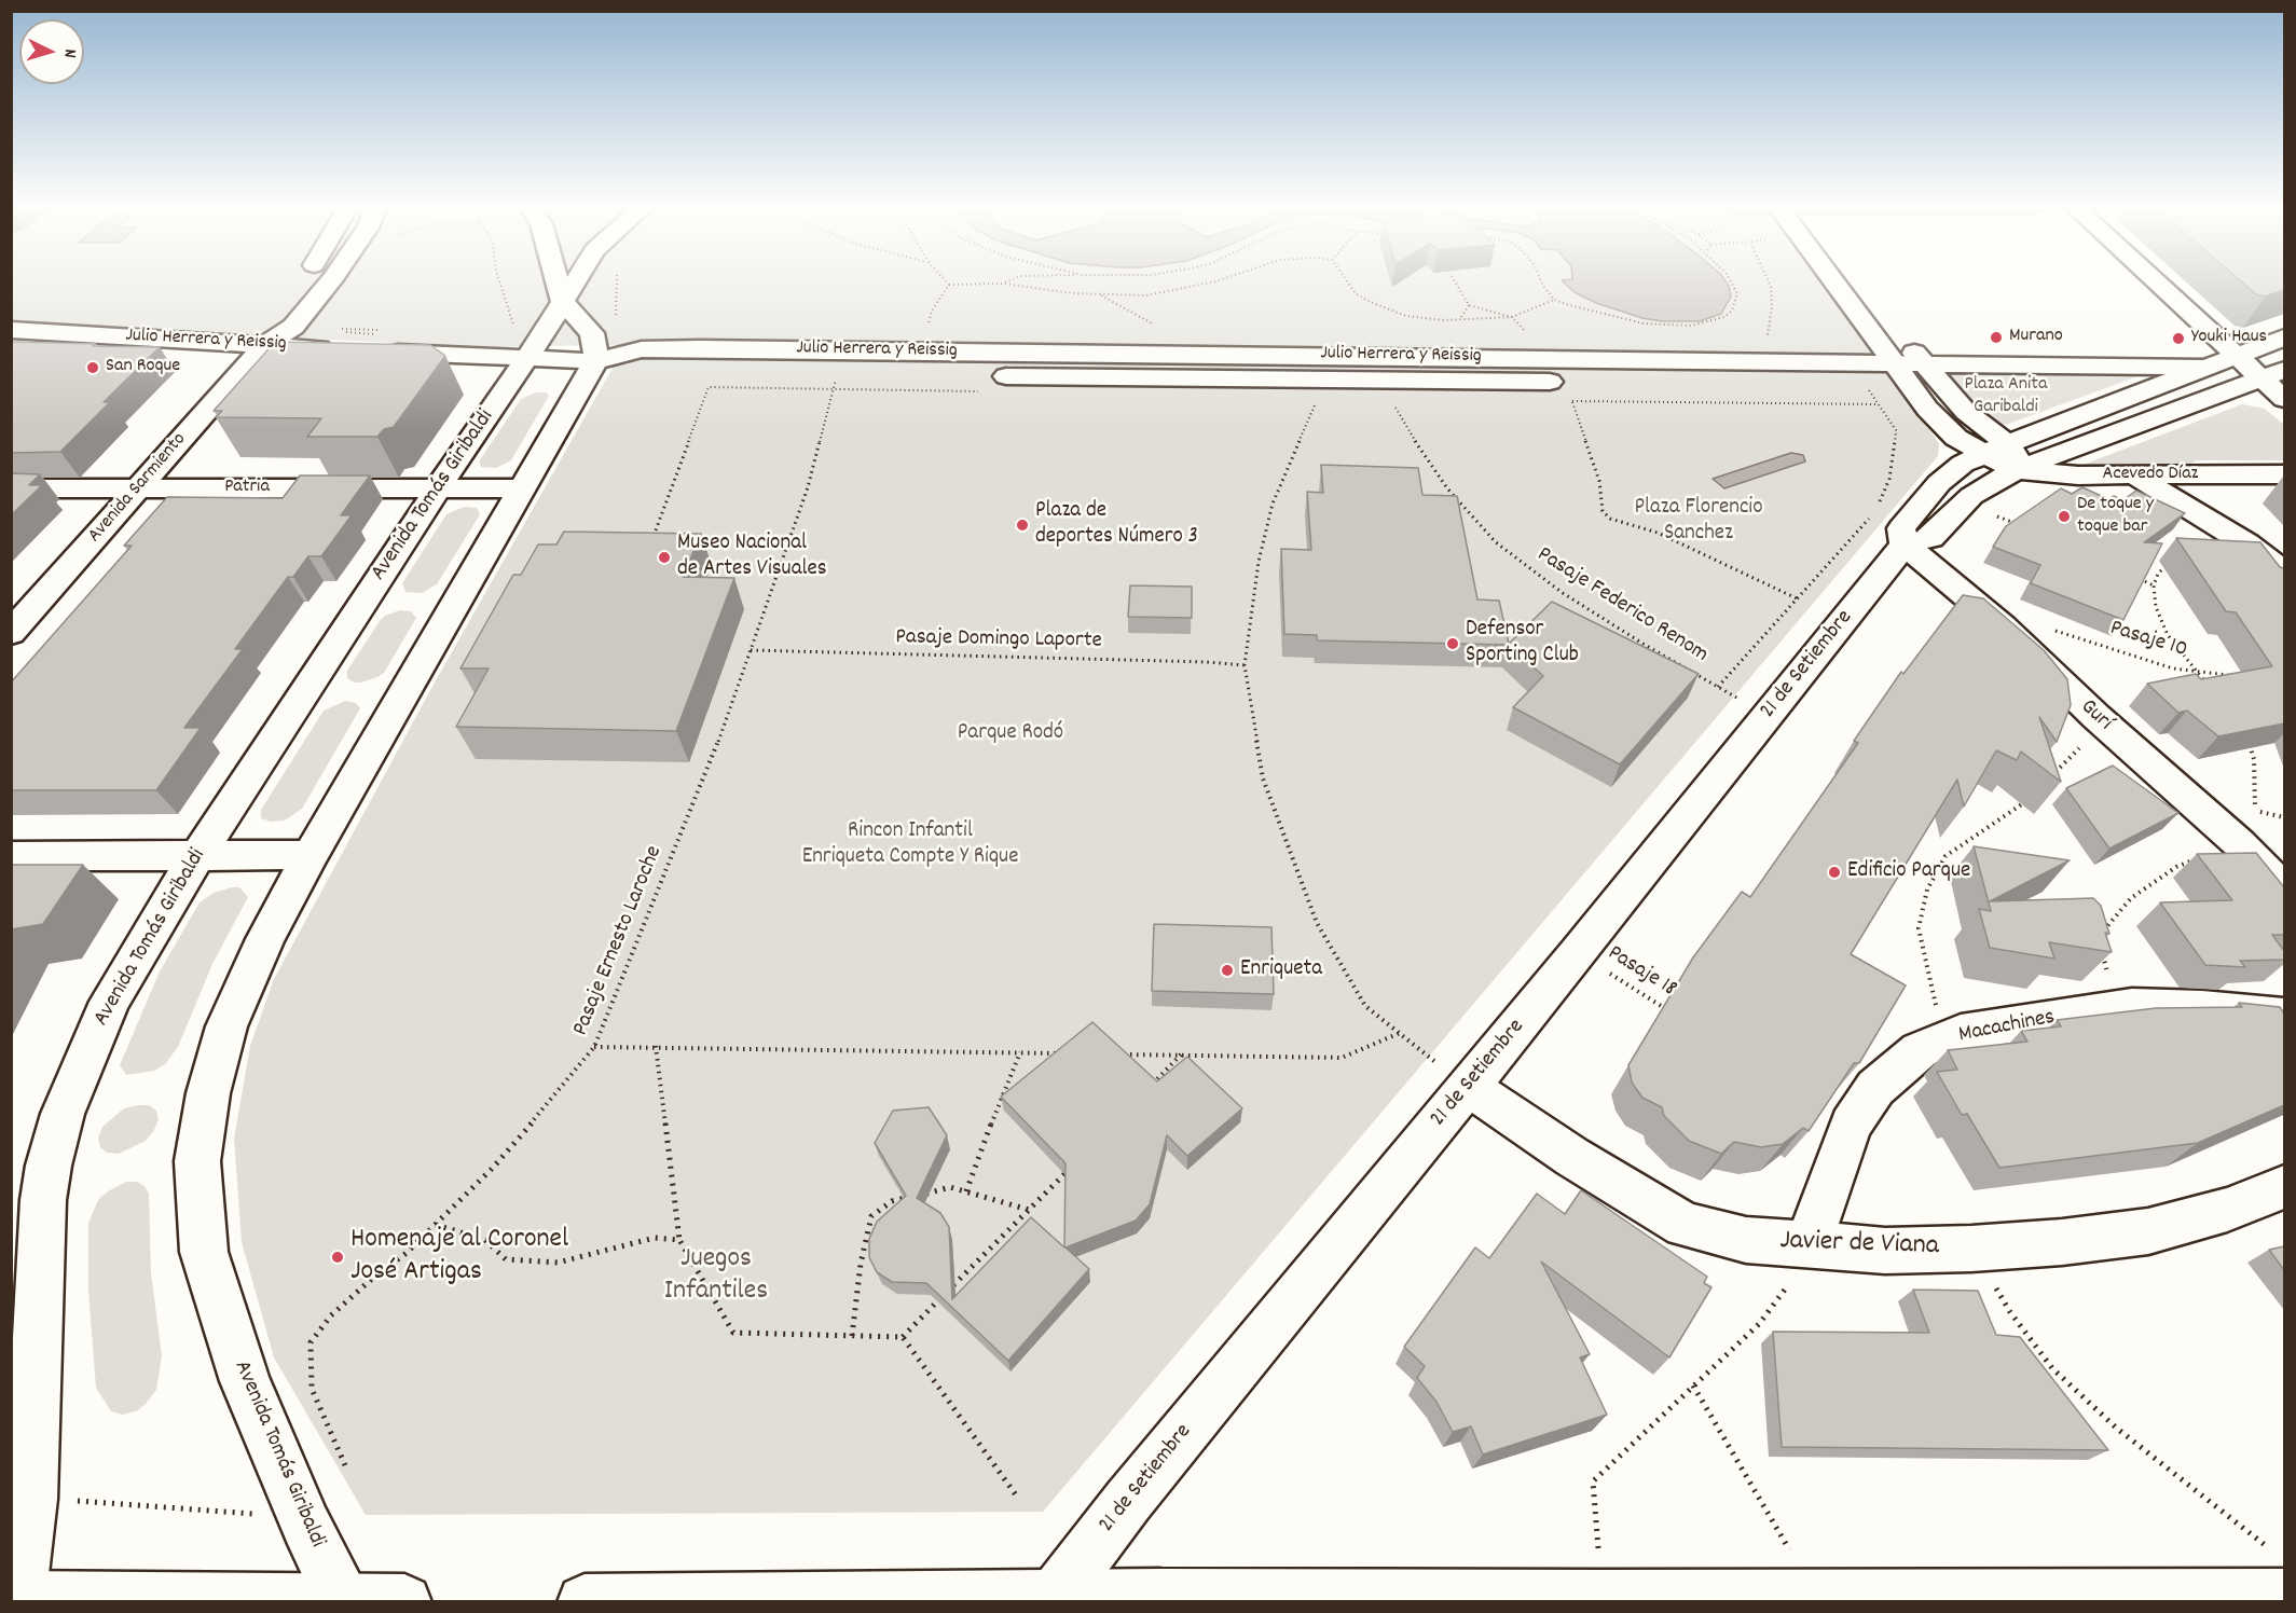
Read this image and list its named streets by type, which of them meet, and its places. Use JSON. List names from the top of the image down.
{
  "streets": {
    "street": [
      "Julio Herrera y Reissig",
      "Acevedo Díaz",
      "Avenida Sarmiento",
      "Patria",
      "Avenida Tomás Giribaldi",
      "21 de Setiembre",
      "Gurí",
      "Macachines",
      "Javier de Viana"
    ],
    "path": [
      "Pasaje Federico Renom",
      "Pasaje Domingo Laporte",
      "Pasaje 10",
      "Pasaje Ernesto Laroche",
      "Pasaje 18"
    ]
  },
  "crossings": [
    ["Julio Herrera y Reissig", "Avenida Sarmiento"],
    ["Julio Herrera y Reissig", "Avenida Tomás Giribaldi"],
    ["Julio Herrera y Reissig", "Pasaje Federico Renom"],
    ["Julio Herrera y Reissig", "21 de Setiembre"],
    ["Avenida Sarmiento", "Patria"],
    ["Patria", "Avenida Tomás Giribaldi"],
    ["Pasaje Federico Renom", "21 de Setiembre"],
    ["Pasaje Domingo Laporte", "Pasaje Ernesto Laroche"],
    ["Pasaje 10", "Gurí"],
    ["21 de Setiembre", "Gurí"],
    ["21 de Setiembre", "Pasaje 18"],
    ["21 de Setiembre", "Javier de Viana"],
    ["Macachines", "Javier de Viana"]
  ],
  "parks": [
    "Plaza Anita Garibaldi",
    "Plaza Florencio Sanchez",
    "Parque Rodó",
    "Rincon Infantil Enriqueta Compte Y Rique",
    "Juegos Infantiles"
  ],
  "places": [
    "Murano",
    "Youki Haus",
    "San Roque",
    "De toque y toque bar",
    "Plaza de deportes Número 3",
    "Museo Nacional de Artes Visuales",
    "Defensor Sporting Club",
    "Edificio Parque",
    "Enriqueta",
    "Homenaje al Coronel José Artigas"
  ],
  "north": "right"
}
